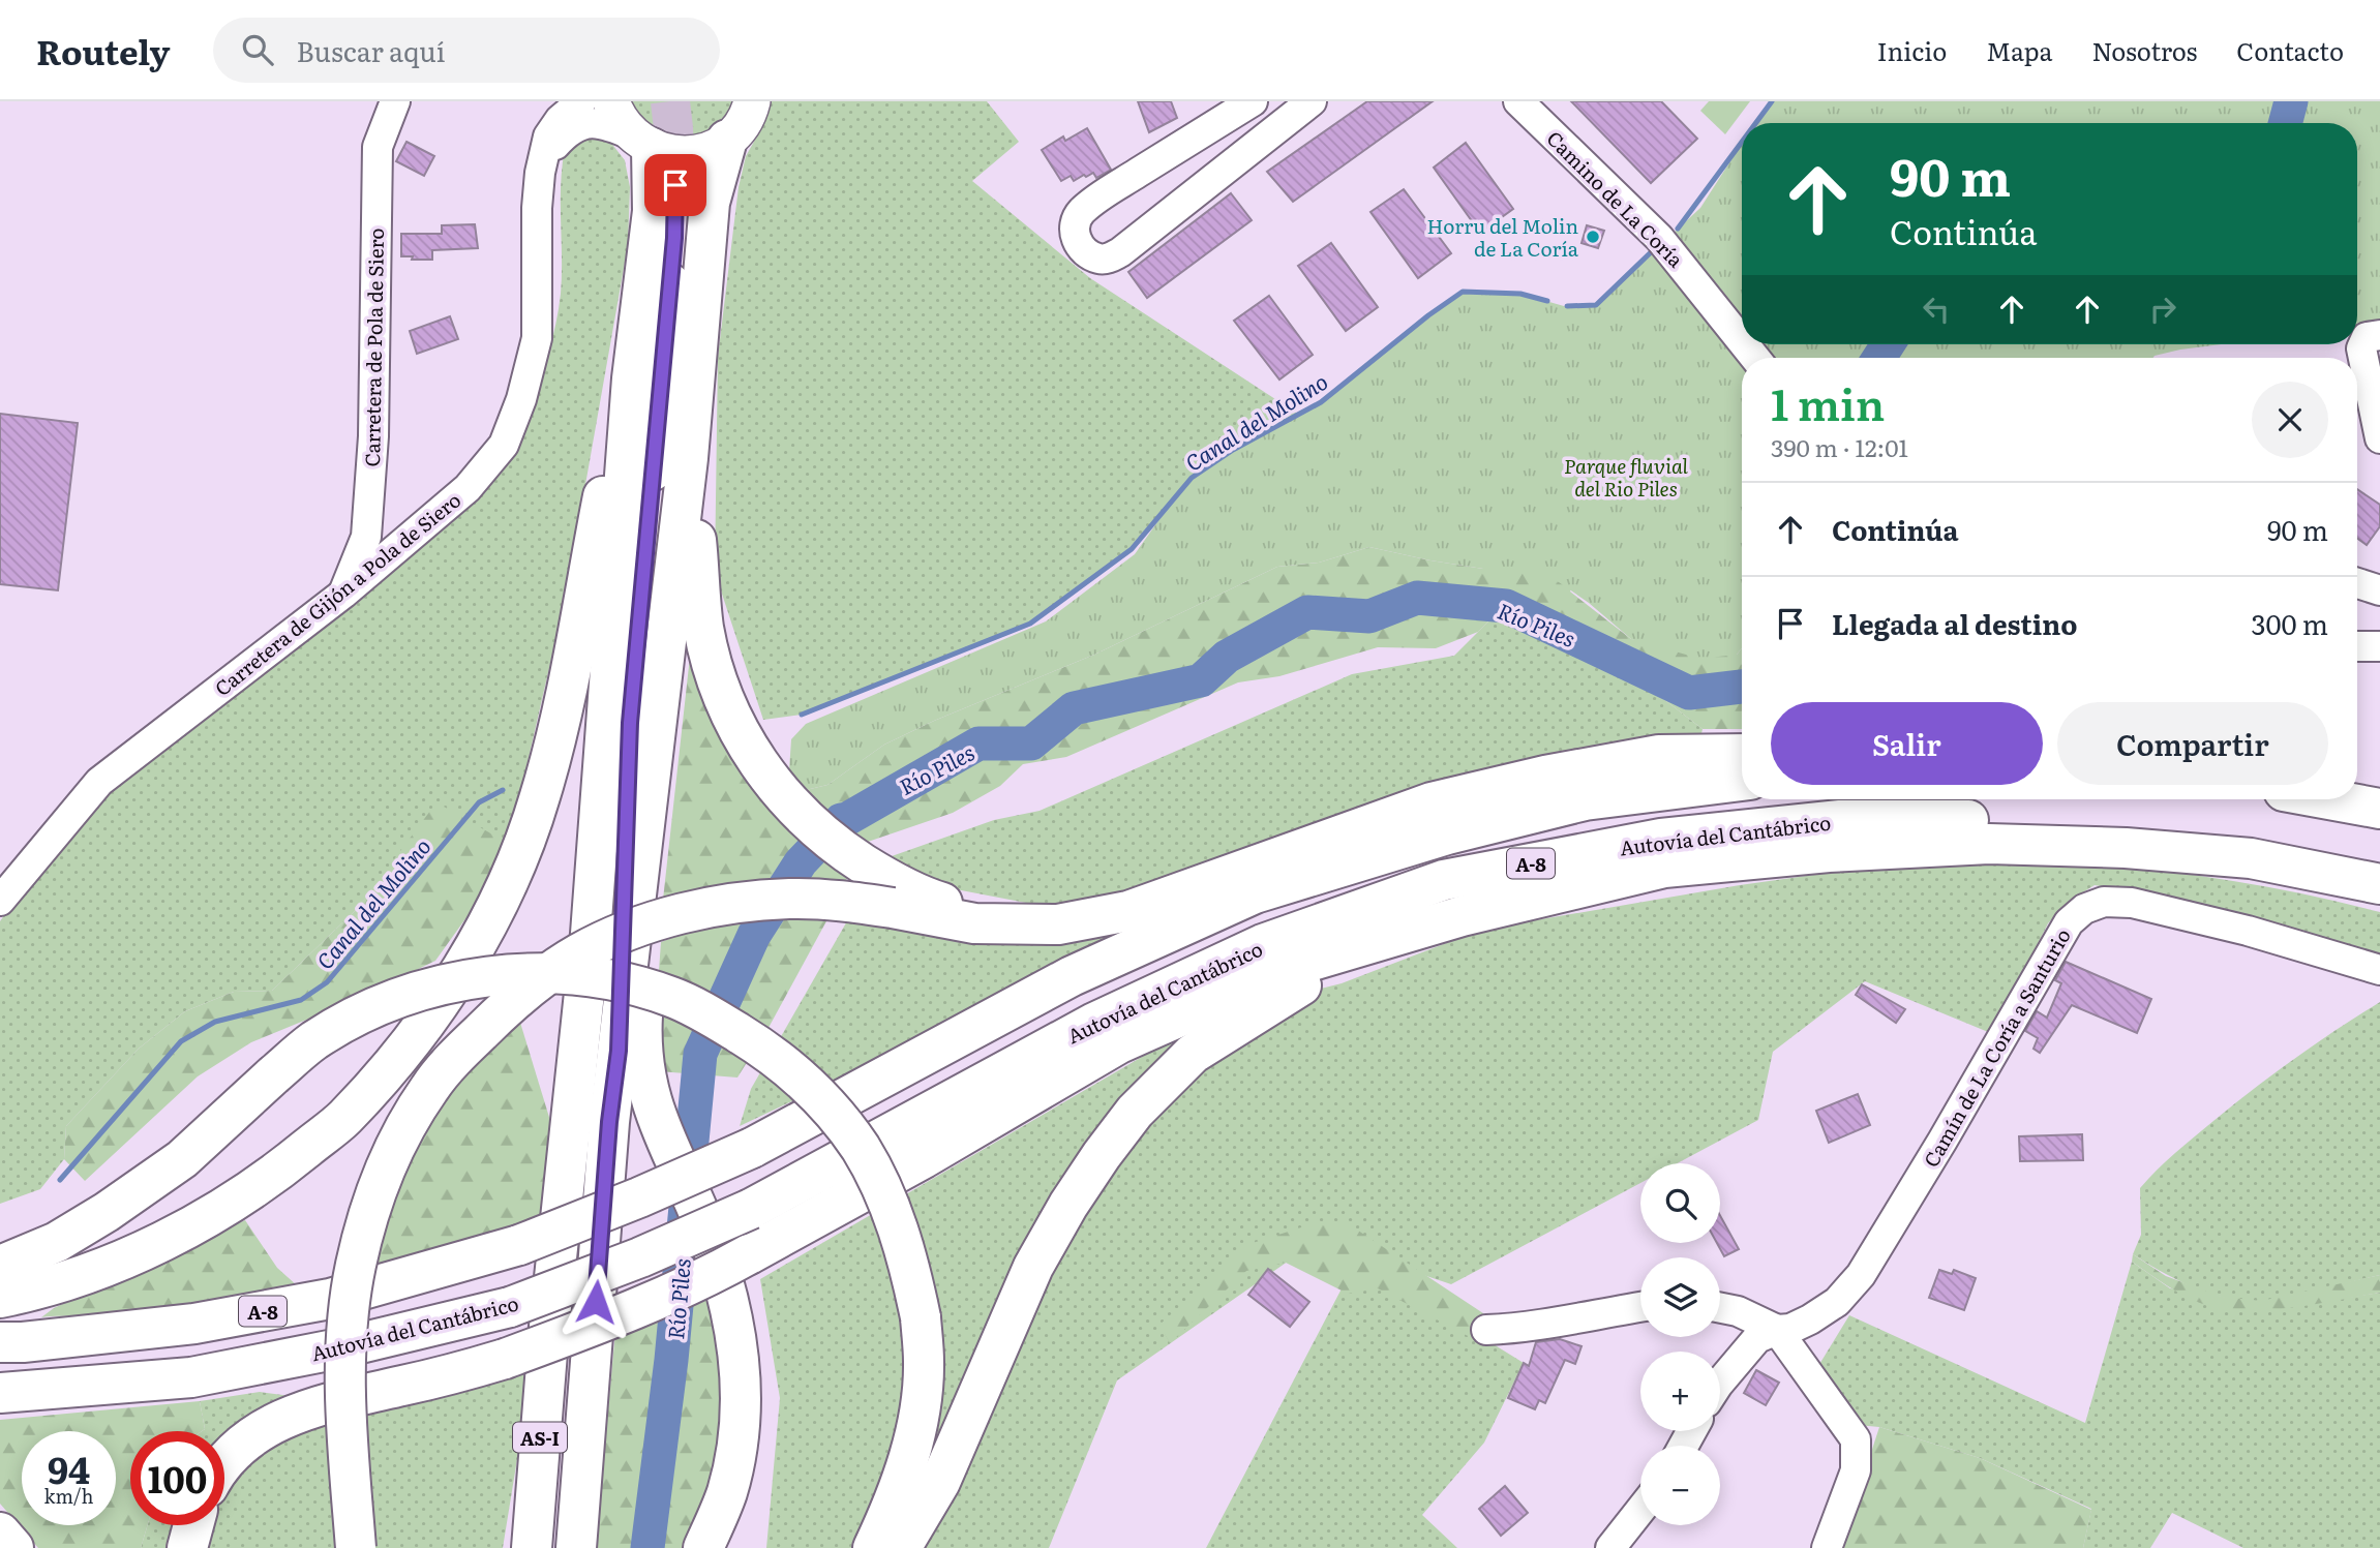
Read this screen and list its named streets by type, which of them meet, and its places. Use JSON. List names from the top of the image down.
{
  "streets": {
    "highway": ["Autovía del Cantábrico", "A-8", "AS-I"],
    "street": [
      "Camino de La Coría",
      "Carretera de Pola de Siero",
      "Carretera de Gijón a Pola de Siero",
      "Camín de La Coría a Santurio"
    ]
  },
  "crossings": [
    ["Carretera de Pola de Siero", "Carretera de Gijón a Pola de Siero"]
  ],
  "water": ["Canal del Molino", "Río Piles"],
  "parks": ["Parque fluvial del Rio Piles"],
  "places": ["Horru del Molin de La Coría"],
  "page": {
    "header": "Routely",
    "search": "Buscar aquí",
    "nav": [
      "Inicio",
      "Mapa",
      "Nosotros",
      "Contacto"
    ],
    "turn": ["90 m", "Continúa"],
    "heading": ["1 min", "390 m · 12:01"],
    "list": [
      {
        "name": "Continúa",
        "value": "90 m"
      },
      {
        "name": "Llegada al destino",
        "value": "300 m"
      }
    ],
    "buttons": ["Salir", "Compartir"],
    "map_buttons": ["+", "−"],
    "speed": "94 km/h",
    "limit": "100"
  }
}
